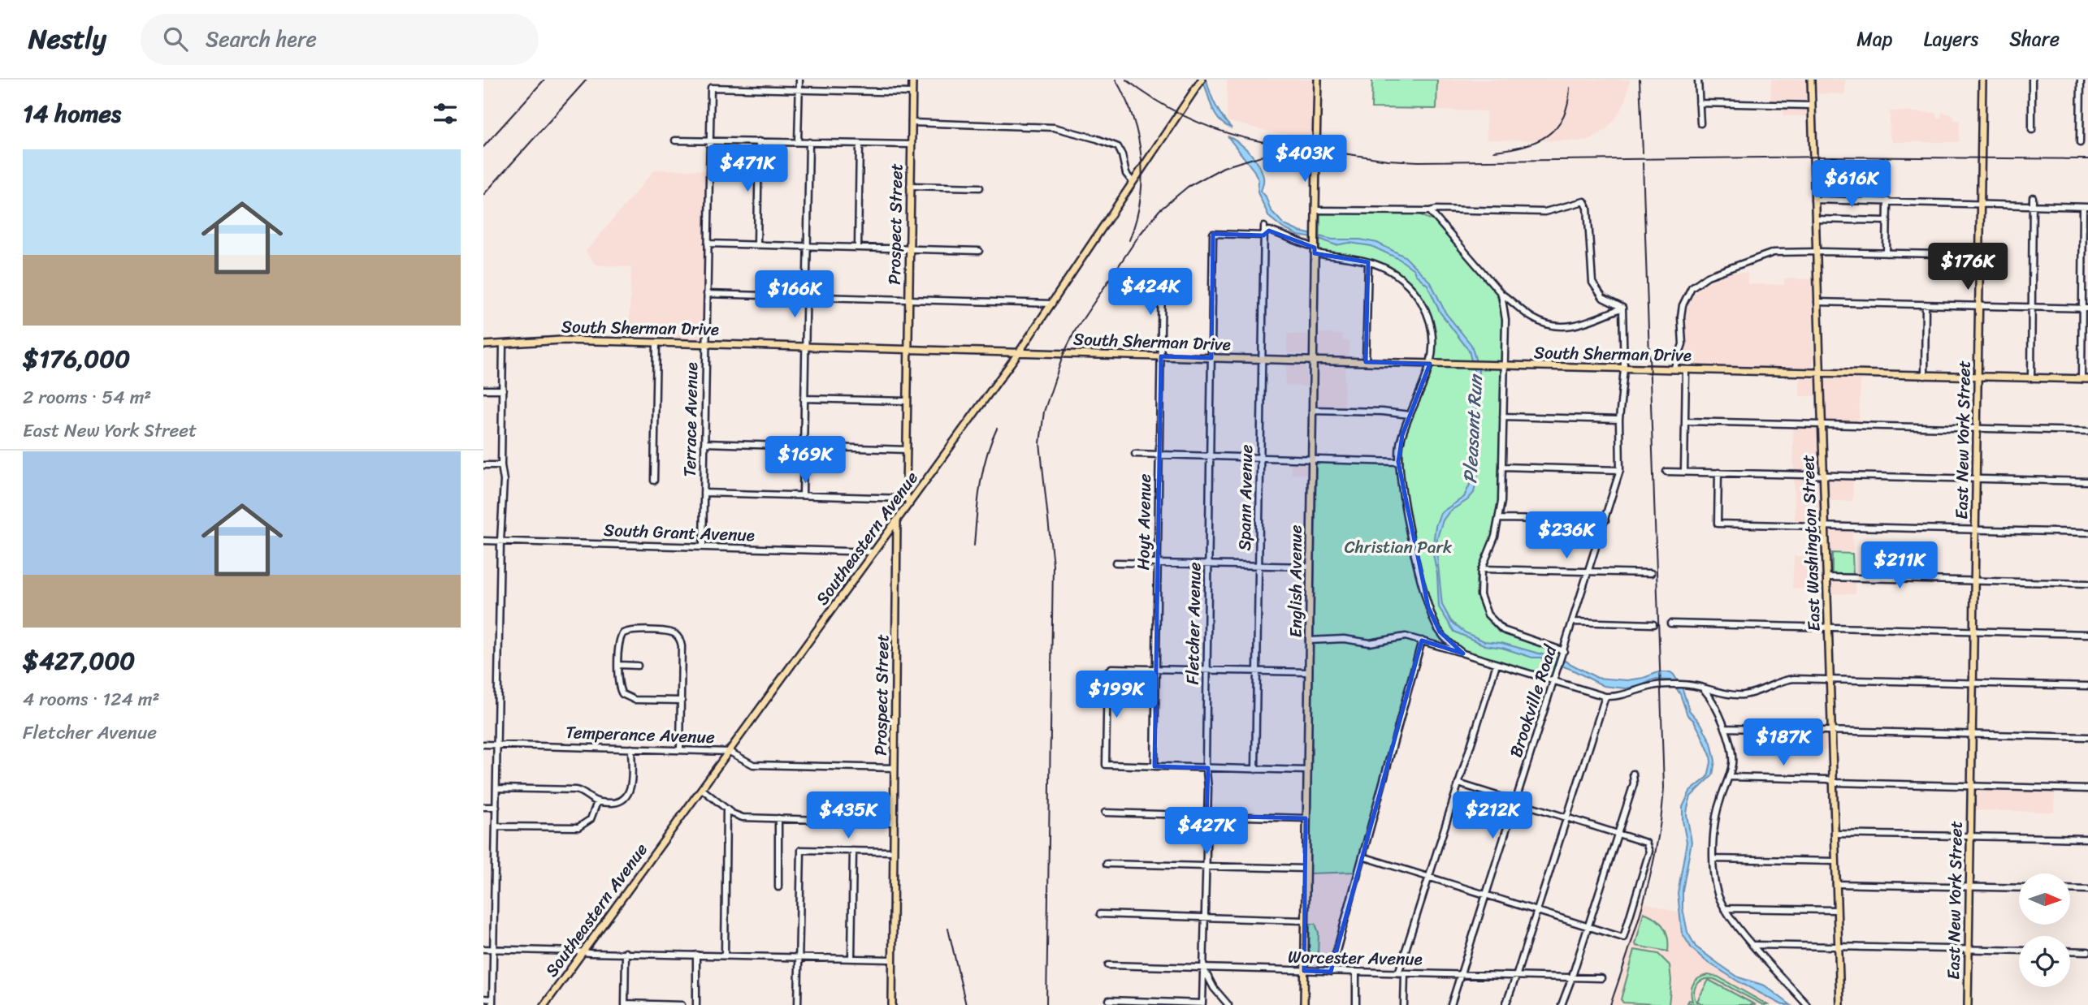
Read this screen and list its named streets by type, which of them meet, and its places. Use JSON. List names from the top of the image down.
{
  "streets": {
    "main road": [
      "Prospect Street",
      "South Sherman Drive",
      "East New York Street",
      "Southeastern Avenue",
      "East Washington Street",
      "English Avenue"
    ],
    "street": [
      "Terrace Avenue",
      "Spann Avenue",
      "Hoyt Avenue",
      "South Grant Avenue",
      "Fletcher Avenue",
      "Brookville Road",
      "Temperance Avenue",
      "Worcester Avenue"
    ]
  },
  "crossings": [
    ["Prospect Street", "South Sherman Drive"],
    ["Prospect Street", "Southeastern Avenue"],
    ["Prospect Street", "Temperance Avenue"],
    ["South Sherman Drive", "Terrace Avenue"],
    ["South Sherman Drive", "East New York Street"],
    ["South Sherman Drive", "Spann Avenue"],
    ["South Sherman Drive", "Hoyt Avenue"],
    ["South Sherman Drive", "Southeastern Avenue"],
    ["South Sherman Drive", "East Washington Street"],
    ["South Sherman Drive", "English Avenue"],
    ["South Sherman Drive", "Fletcher Avenue"],
    ["South Sherman Drive", "Brookville Road"],
    ["Terrace Avenue", "South Grant Avenue"],
    ["Spann Avenue", "Fletcher Avenue"],
    ["South Grant Avenue", "Southeastern Avenue"],
    ["Southeastern Avenue", "Temperance Avenue"],
    ["English Avenue", "Worcester Avenue"],
    ["Fletcher Avenue", "Worcester Avenue"],
    ["Brookville Road", "Worcester Avenue"]
  ],
  "water": ["Pleasant Run"],
  "parks": ["Christian Park"],
  "north": "right",
  "page": {
    "header": "Nestly",
    "search": "Search here",
    "nav": ["Map", "Layers", "Share"],
    "heading": "14 homes",
    "price": [
      "$403K",
      "$471K",
      "$616K",
      "$176K",
      "$424K",
      "$166K",
      "$169K",
      "$236K",
      "$211K",
      "$199K",
      "$187K",
      "$435K",
      "$212K",
      "$427K"
    ],
    "list": [
      {
        "name": "$176,000",
        "note": "2 rooms · 54 m² · East New York Street"
      },
      {
        "name": "$427,000",
        "note": "4 rooms · 124 m² · Fletcher Avenue"
      }
    ]
  }
}
